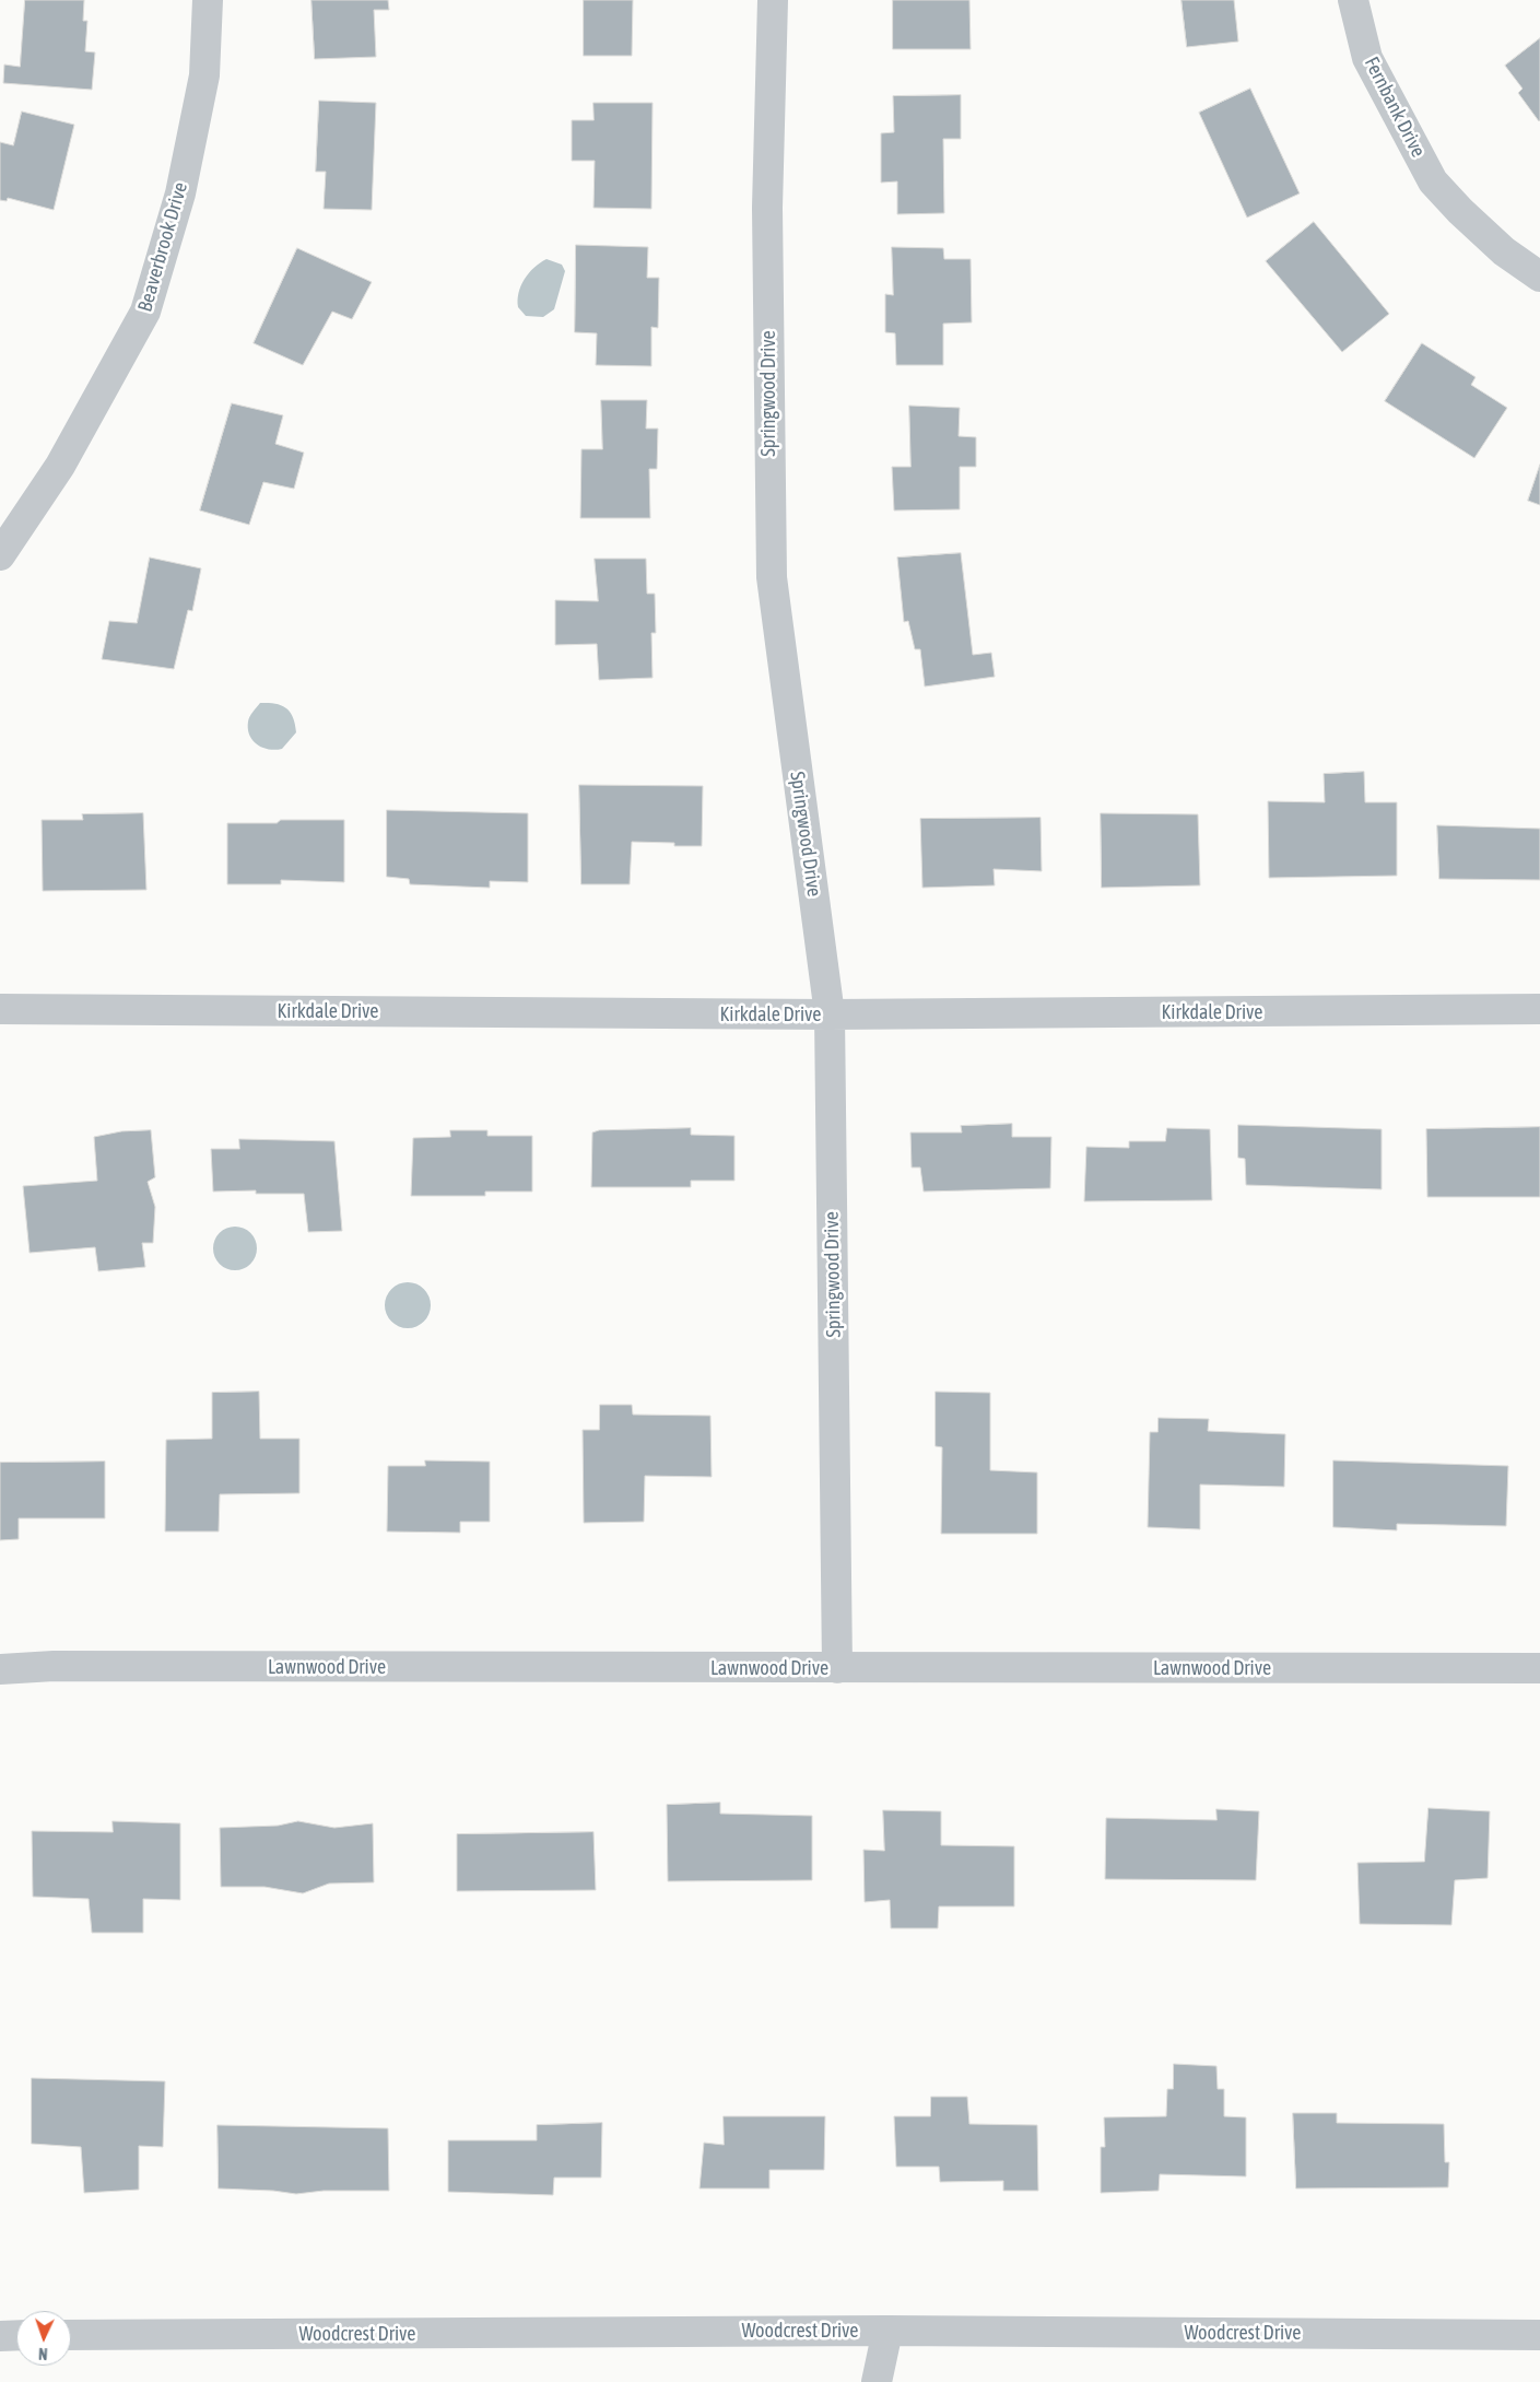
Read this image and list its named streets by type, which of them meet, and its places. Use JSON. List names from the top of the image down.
{
  "streets": {
    "street": [
      "Fernbank Drive",
      "Beaverbrook Drive",
      "Springwood Drive",
      "Kirkdale Drive",
      "Lawnwood Drive",
      "Woodcrest Drive"
    ]
  },
  "crossings": [
    ["Springwood Drive", "Kirkdale Drive"],
    ["Springwood Drive", "Lawnwood Drive"]
  ],
  "north": "bottom"
}
